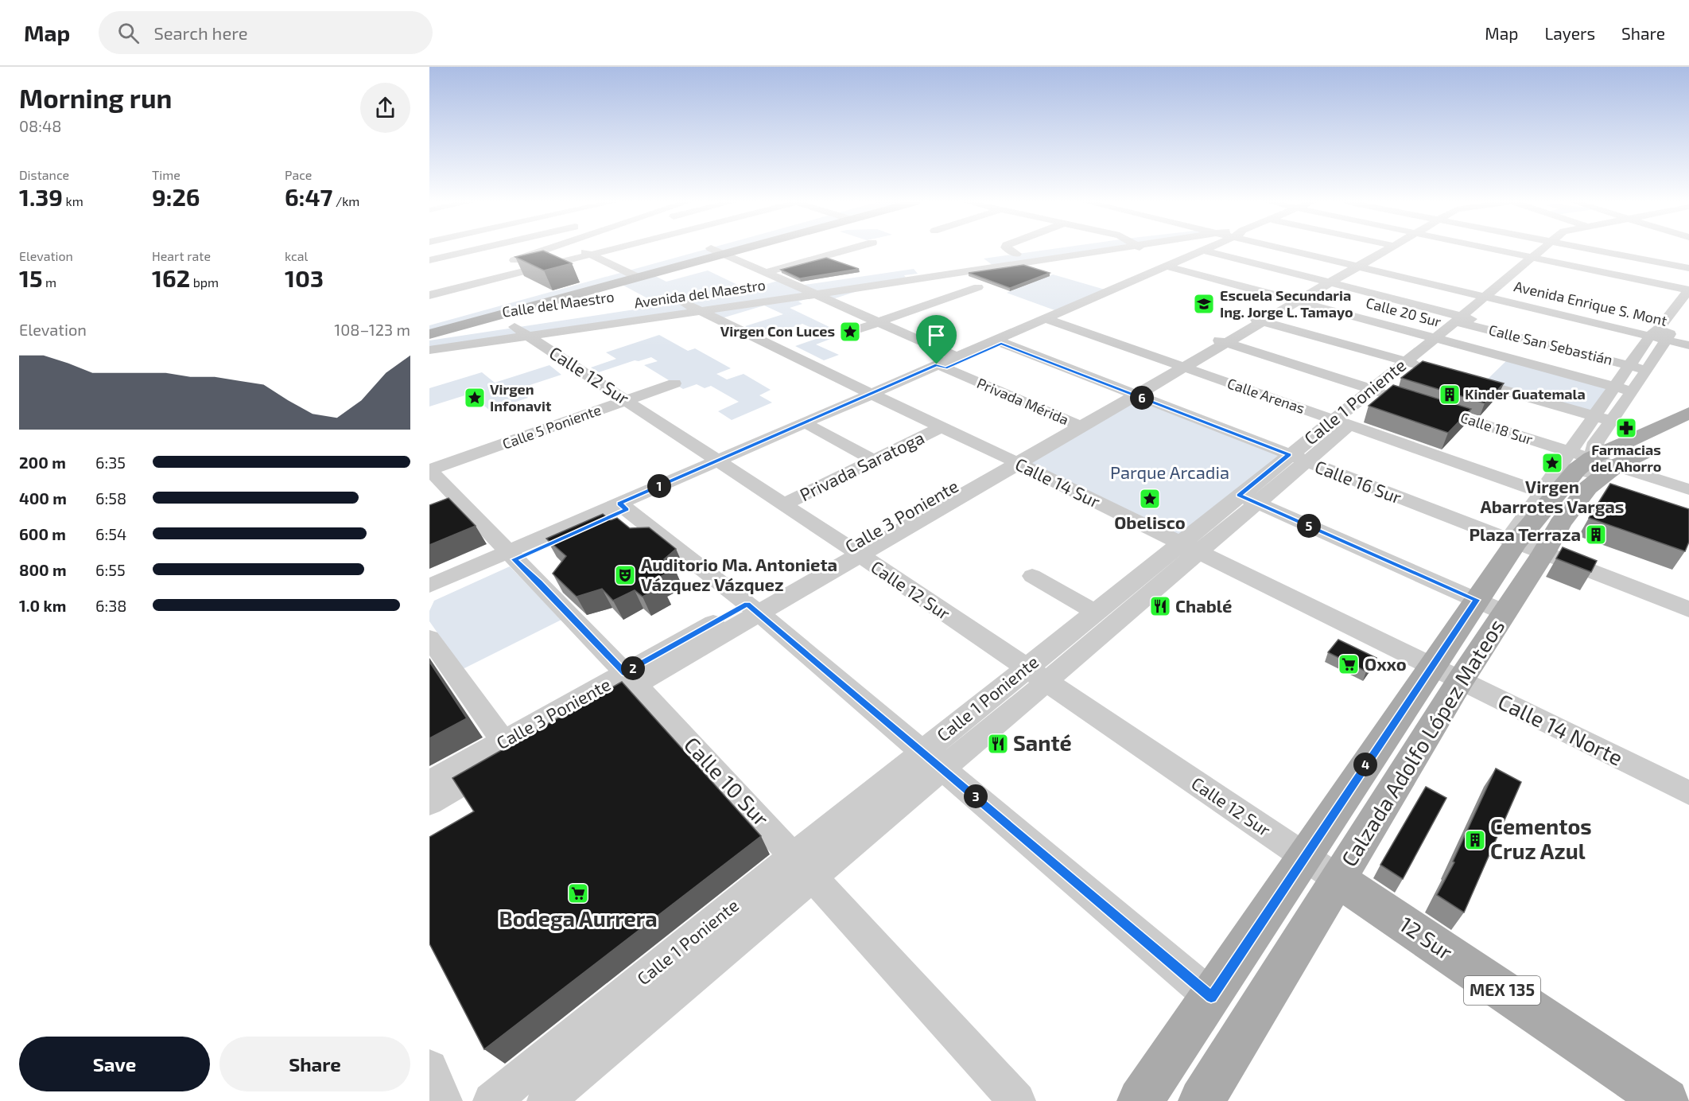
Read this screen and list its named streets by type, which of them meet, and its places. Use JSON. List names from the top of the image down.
{
  "streets": {
    "main road": ["Calzada Adolfo López Mateos", "12 Sur", "MEX 135"],
    "street": [
      "Avenida del Maestro",
      "Calle del Maestro",
      "Calle 20 Sur",
      "Calle San Sebastián",
      "Calle 12 Sur",
      "Calle Arenas",
      "Privada Mérida",
      "Calle 1 Poniente",
      "Calle 5 Poniente",
      "Calle 18 Sur",
      "Privada Saratoga",
      "Calle 16 Sur",
      "Calle 14 Sur",
      "Calle 3 Poniente",
      "Calle 14 Norte",
      "Calle 10 Sur"
    ]
  },
  "crossings": [
    ["Avenida del Maestro", "Calle 12 Sur"],
    ["Avenida del Maestro", "Privada Mérida"],
    ["Avenida del Maestro", "Calle 14 Sur"],
    ["Calle del Maestro", "Calle 12 Sur"],
    ["Calle del Maestro", "Privada Mérida"],
    ["Calle del Maestro", "Calle 14 Sur"],
    ["Calle 20 Sur", "Calle San Sebastián"],
    ["Calle 20 Sur", "Calle 1 Poniente"],
    ["Calle San Sebastián", "Calle 1 Poniente"],
    ["Calle 12 Sur", "Calle 1 Poniente"],
    ["Calle 12 Sur", "Calle 5 Poniente"],
    ["Calle 12 Sur", "Privada Saratoga"],
    ["Calle 12 Sur", "Calzada Adolfo López Mateos"],
    ["Calle 12 Sur", "12 Sur"],
    ["Calle Arenas", "Calle 1 Poniente"],
    ["Calle 1 Poniente", "Calle 16 Sur"],
    ["Calle 1 Poniente", "Calle 14 Sur"],
    ["Calle 1 Poniente", "Calle 10 Sur"],
    ["Calle 5 Poniente", "Calle 10 Sur"],
    ["Calle 18 Sur", "Calzada Adolfo López Mateos"],
    ["Privada Saratoga", "Calle 14 Sur"],
    ["Calle 16 Sur", "Calzada Adolfo López Mateos"],
    ["Calle 14 Sur", "Calle 14 Norte"],
    ["Calle 14 Sur", "Calzada Adolfo López Mateos"],
    ["Calle 14 Norte", "Calzada Adolfo López Mateos"],
    ["Calzada Adolfo López Mateos", "12 Sur"]
  ],
  "parks": ["Parque Arcadia"],
  "places": {
    "school or university": ["Escuela Secundaria Ing. Jorge L. Tamayo"],
    "place": [
      "Virgen Con Luces",
      "Virgen Infonavit",
      "Virgen Abarrotes Vargas",
      "Obelisco"
    ],
    "building": ["Kinder Guatemala", "Plaza Terraza", "Cementos Cruz Azul"],
    "pharmacy": ["Farmacias del Ahorro"],
    "theatre": ["Auditorio Ma. Antonieta Vázquez Vázquez"],
    "restaurant": ["Chablé", "Santé"],
    "supermarket": ["Oxxo", "Bodega Aurrera"]
  },
  "page": {
    "header": "Map",
    "search": "Search here",
    "nav": ["Map", "Layers", "Share"],
    "heading": ["Morning run", "08:48"],
    "stats": [
      ["Distance", "1.39 km"],
      ["Time", "9:26"],
      ["Pace", "6:47 /km"],
      ["Elevation", "15 m"],
      ["Heart rate", "162 bpm"],
      ["kcal", "103"]
    ],
    "chart": ["Elevation", "108–123 m"],
    "pins": [
      "6",
      "1",
      "5",
      "2",
      "4",
      "3"
    ],
    "list": [
      {
        "name": "200 m",
        "note": "6:35"
      },
      {
        "name": "400 m",
        "note": "6:58"
      },
      {
        "name": "600 m",
        "note": "6:54"
      },
      {
        "name": "800 m",
        "note": "6:55"
      },
      {
        "name": "1.0 km",
        "note": "6:38"
      }
    ],
    "buttons": ["Save", "Share"]
  }
}
